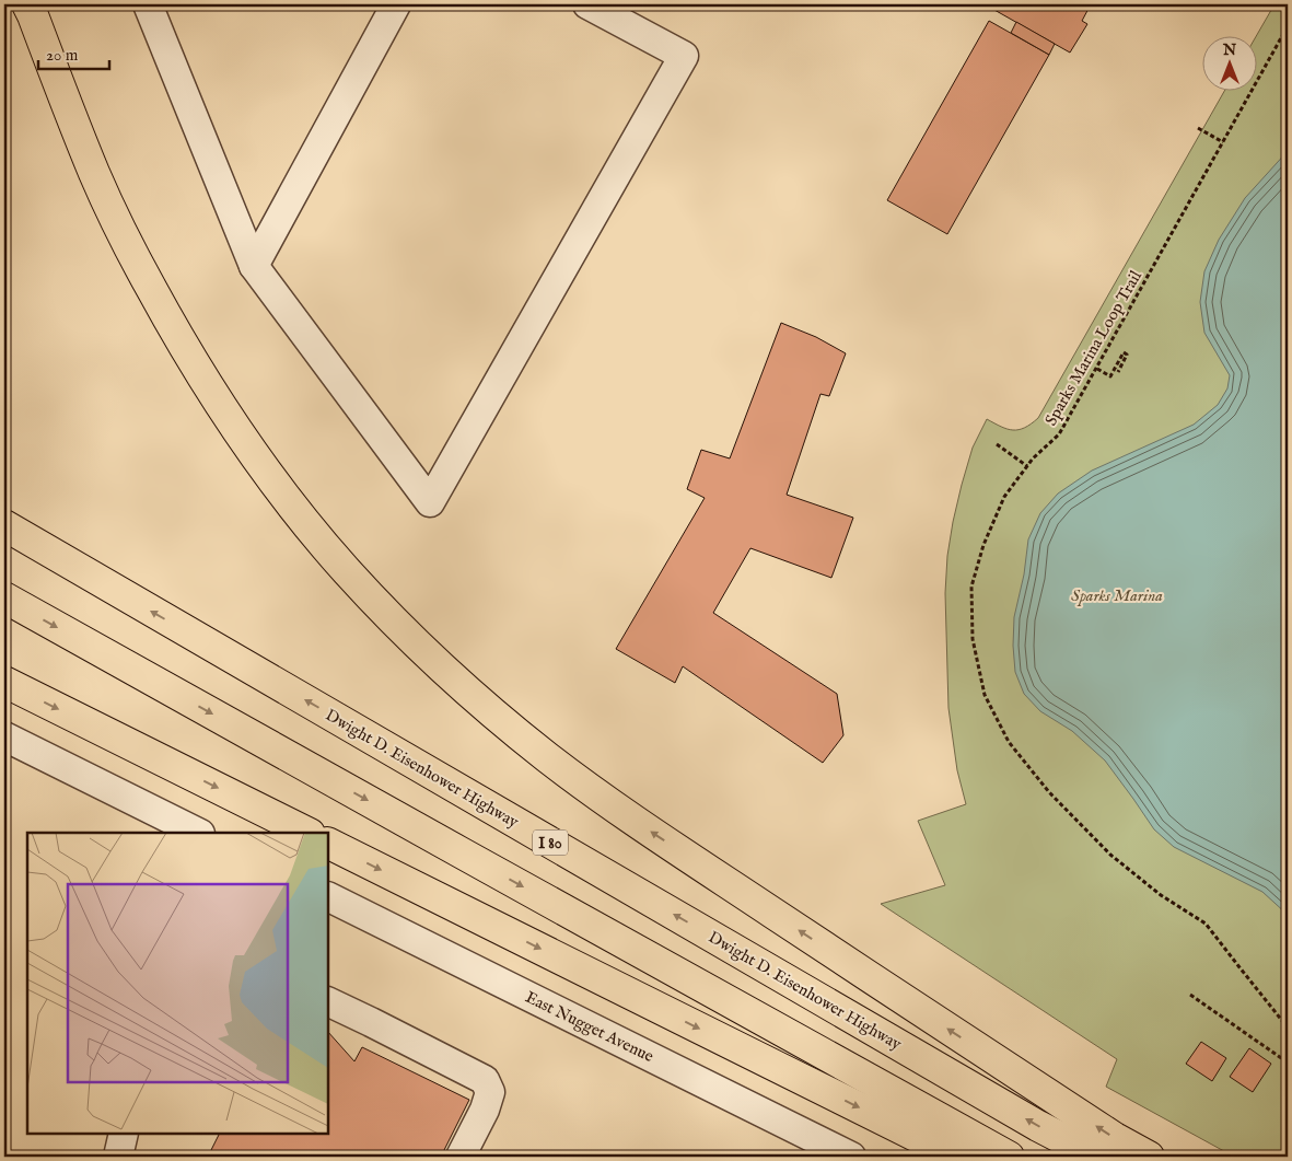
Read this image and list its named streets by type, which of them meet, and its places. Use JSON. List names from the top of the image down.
{
  "streets": {
    "highway": ["Dwight D. Eisenhower Highway", "I 80"],
    "street": ["East Nugget Avenue"],
    "path": ["Sparks Marina Loop Trail"]
  },
  "parks": ["Sparks Marina"],
  "scale_bar": "20 m",
  "north": "top"
}
